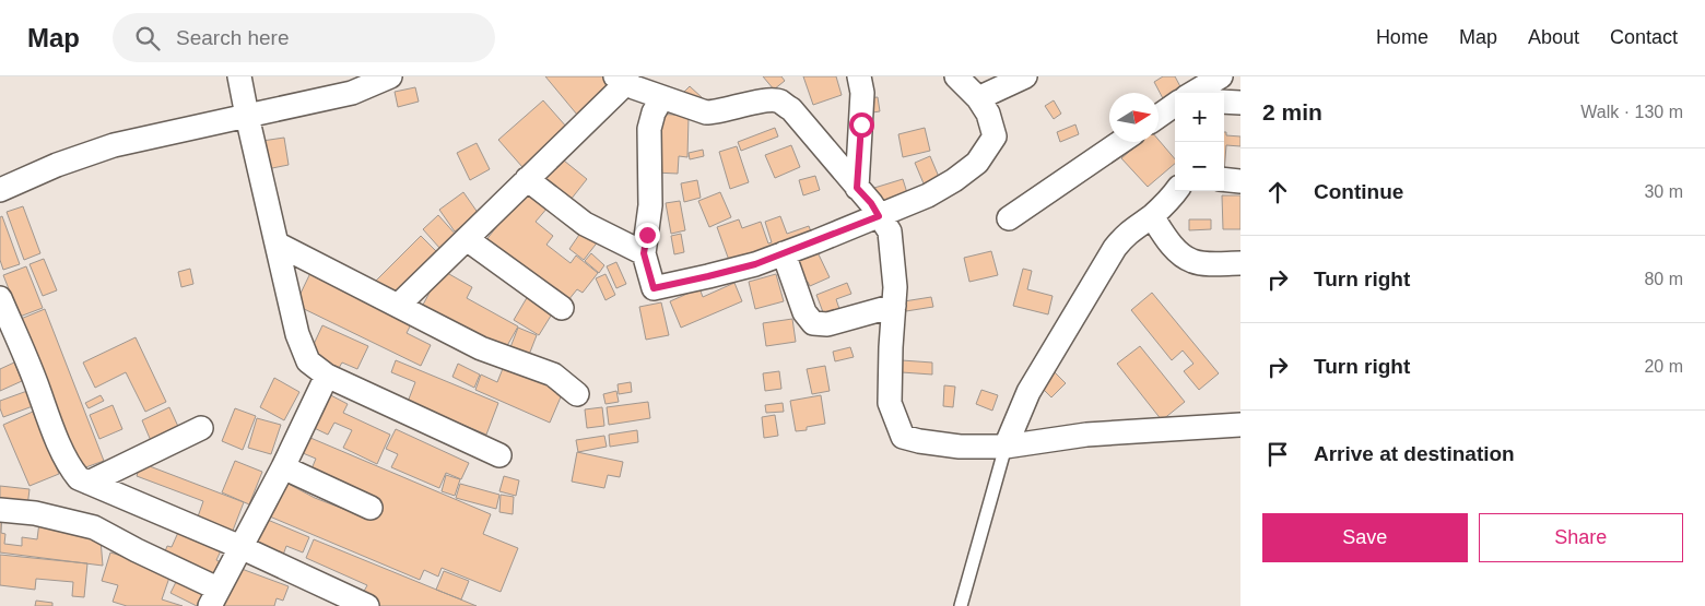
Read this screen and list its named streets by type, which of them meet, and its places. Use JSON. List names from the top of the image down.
{
  "north": "right",
  "page": {
    "header": "Map",
    "search": "Search here",
    "nav": [
      "Home",
      "Map",
      "About",
      "Contact"
    ],
    "heading": ["2 min", "Walk · 130 m"],
    "map_buttons": ["+", "−"],
    "list": [
      ["Continue", "30 m"],
      ["Turn right", "80 m"],
      ["Turn right", "20 m"],
      "Arrive at destination"
    ],
    "buttons": ["Save", "Share"]
  }
}
